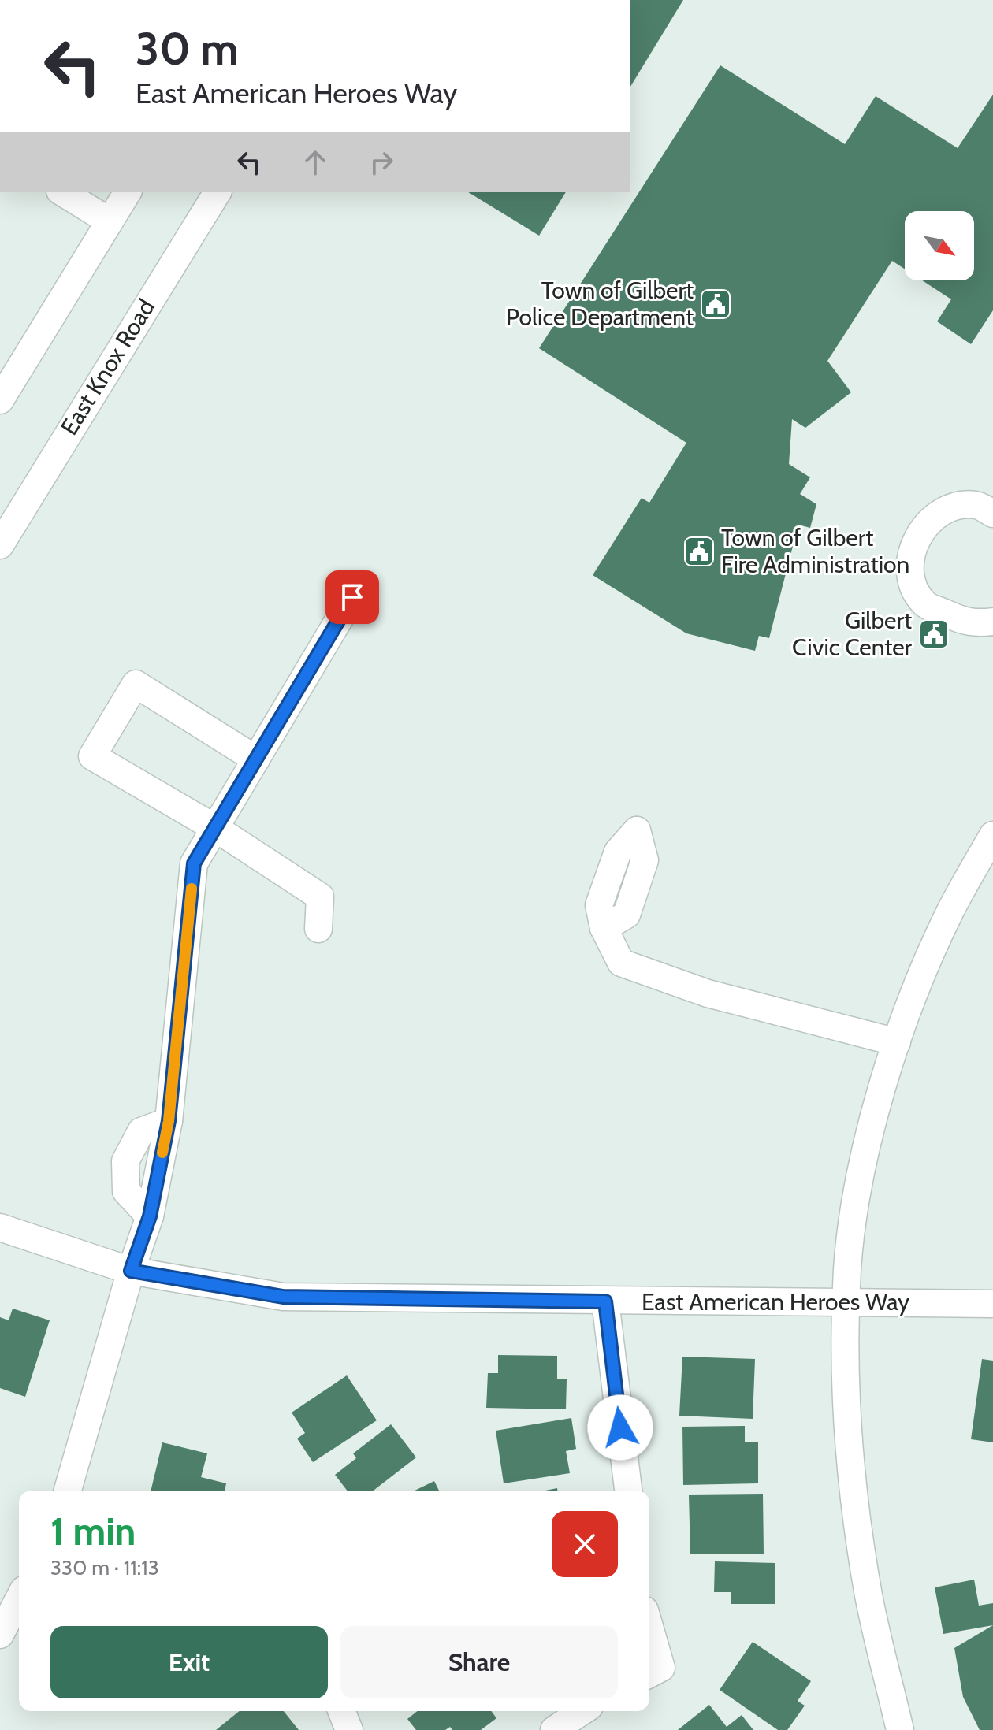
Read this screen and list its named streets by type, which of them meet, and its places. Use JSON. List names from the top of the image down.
{
  "streets": {
    "street": ["East Knox Road", "East American Heroes Way"]
  },
  "places": {
    "public building": ["Town of Gilbert Police Department", "Town of Gilbert Fire Administration", "Gilbert Civic Center"]
  },
  "north": "bottom right",
  "page": {
    "turn": ["30 m", "East American Heroes Way"],
    "heading": ["1 min", "330 m · 11:13"],
    "buttons": ["Exit", "Share"]
  }
}
